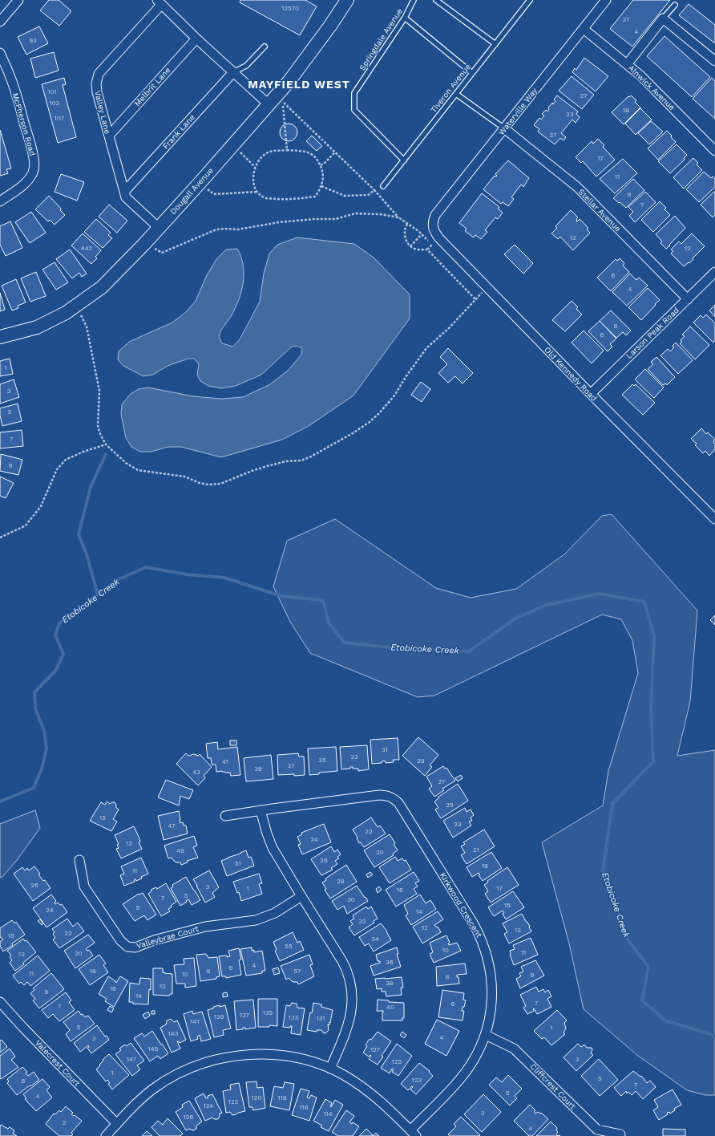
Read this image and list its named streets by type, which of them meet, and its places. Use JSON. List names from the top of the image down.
{
  "streets": {
    "street": [
      "Melbrit Lane",
      "Alnwick Avenue",
      "Waterville Way",
      "Valley Lane",
      "McPherson Road",
      "Frank Lane",
      "Dougall Avenue",
      "Stellar Avenue",
      "Larson Peak Road",
      "Old Kennedy Road",
      "Kirkwood Crescent",
      "Valleybrae Court",
      "Valecrest Court",
      "Cliffcrest Court"
    ],
    "lane": ["Springdale Avenue", "Tiveron Avenue"]
  },
  "crossings": [
    ["Springdale Avenue", "Tiveron Avenue"],
    ["Melbrit Lane", "Valley Lane"],
    ["Alnwick Avenue", "Waterville Way"],
    ["Waterville Way", "Stellar Avenue"],
    ["Waterville Way", "Old Kennedy Road"],
    ["Valley Lane", "Frank Lane"],
    ["Valley Lane", "Dougall Avenue"],
    ["Stellar Avenue", "Larson Peak Road"],
    ["Larson Peak Road", "Old Kennedy Road"],
    ["Kirkwood Crescent", "Cliffcrest Court"]
  ],
  "districts": ["MAYFIELD WEST"],
  "water": ["Etobicoke Creek"],
  "house_numbers": [
    "12570",
    "37",
    "4",
    "93",
    "101",
    "27",
    "103",
    "18",
    "23",
    "107",
    "27",
    "17",
    "11",
    "9",
    "7",
    "12",
    "442",
    "12",
    "6",
    "4",
    "8",
    "6",
    "1",
    "3",
    "5",
    "7",
    "9",
    "31",
    "33",
    "35",
    "29",
    "41",
    "37",
    "39",
    "43",
    "27",
    "25",
    "15",
    "23",
    "47",
    "22",
    "24",
    "13",
    "21",
    "49",
    "20",
    "26",
    "51",
    "19",
    "11",
    "28",
    "26",
    "3",
    "1",
    "17",
    "16",
    "5",
    "7",
    "30",
    "15",
    "9",
    "24",
    "14",
    "32",
    "12",
    "13",
    "22",
    "15",
    "34",
    "55",
    "10",
    "11",
    "20",
    "13",
    "36",
    "4",
    "6",
    "18",
    "8",
    "57",
    "11",
    "10",
    "9",
    "8",
    "38",
    "12",
    "16",
    "9",
    "14",
    "7",
    "6",
    "7",
    "40",
    "135",
    "137",
    "139",
    "133",
    "131",
    "141",
    "5",
    "1",
    "143",
    "4",
    "3",
    "145",
    "127",
    "147",
    "3",
    "125",
    "1",
    "5",
    "123",
    "6",
    "7",
    "5",
    "4",
    "120",
    "118",
    "122",
    "124",
    "116",
    "3",
    "114",
    "126",
    "2",
    "4"
  ]
}
